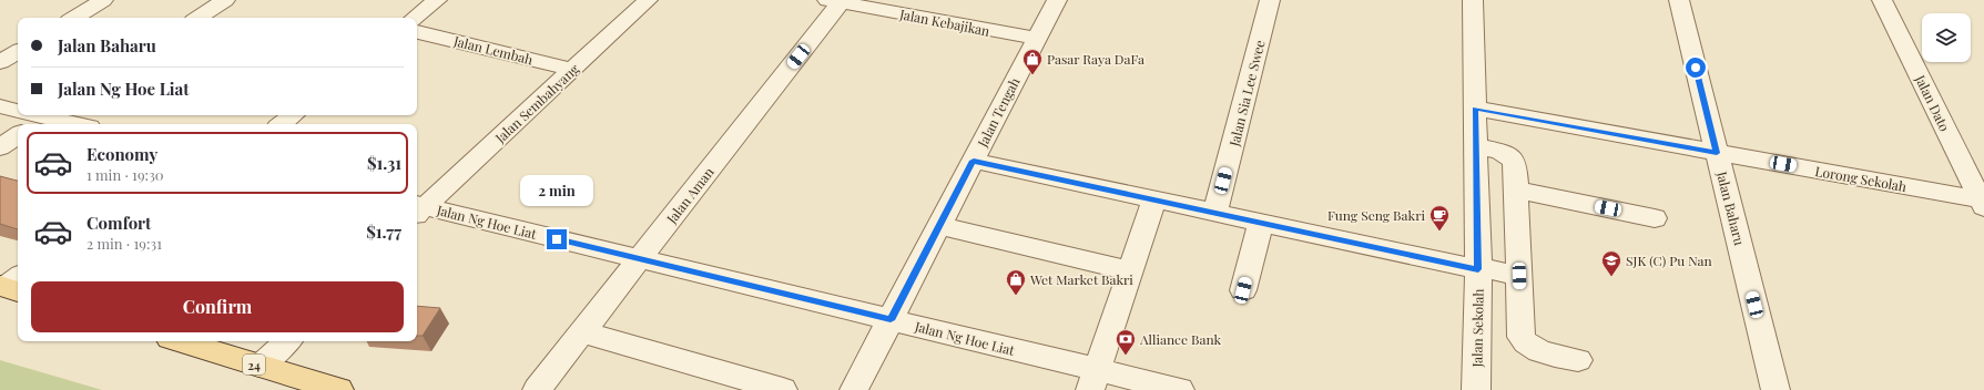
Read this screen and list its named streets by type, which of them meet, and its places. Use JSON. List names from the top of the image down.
{
  "streets": {
    "main road": ["24"],
    "street": [
      "Jalan Kebajikan",
      "Jalan Lembah",
      "Jalan Sia Lee Swee",
      "Jalan Sembahyang",
      "Jalan Dato",
      "Jalan Tengah",
      "Lorong Sekolah",
      "Jalan Aman",
      "Jalan Baharu",
      "Jalan Ng Hoe Liat",
      "Jalan Sekolah"
    ]
  },
  "crossings": [
    ["Jalan Kebajikan", "Jalan Tengah"],
    ["Jalan Kebajikan", "Jalan Aman"],
    ["Jalan Lembah", "Jalan Sembahyang"],
    ["Jalan Sembahyang", "Jalan Ng Hoe Liat"],
    ["Jalan Dato", "Lorong Sekolah"],
    ["Jalan Tengah", "Jalan Ng Hoe Liat"],
    ["Lorong Sekolah", "Jalan Baharu"],
    ["Lorong Sekolah", "Jalan Sekolah"],
    ["Jalan Aman", "Jalan Ng Hoe Liat"]
  ],
  "places": {
    "shop": ["Pasar Raya DaFa", "Wet Market Bakri"],
    "cafe": ["Fung Seng Bakri"],
    "school or university": ["SJK (C) Pu Nan"],
    "bank": ["Alliance Bank"]
  },
  "page": {
    "banner": ["Jalan Baharu", "Jalan Ng Hoe Liat"],
    "list": [
      {
        "name": "Economy",
        "note": "1 min · 19:30",
        "value": "$1.31"
      },
      {
        "name": "Comfort",
        "note": "2 min · 19:31",
        "value": "$1.77"
      }
    ],
    "bubble": "2 min",
    "buttons": "Confirm"
  }
}
